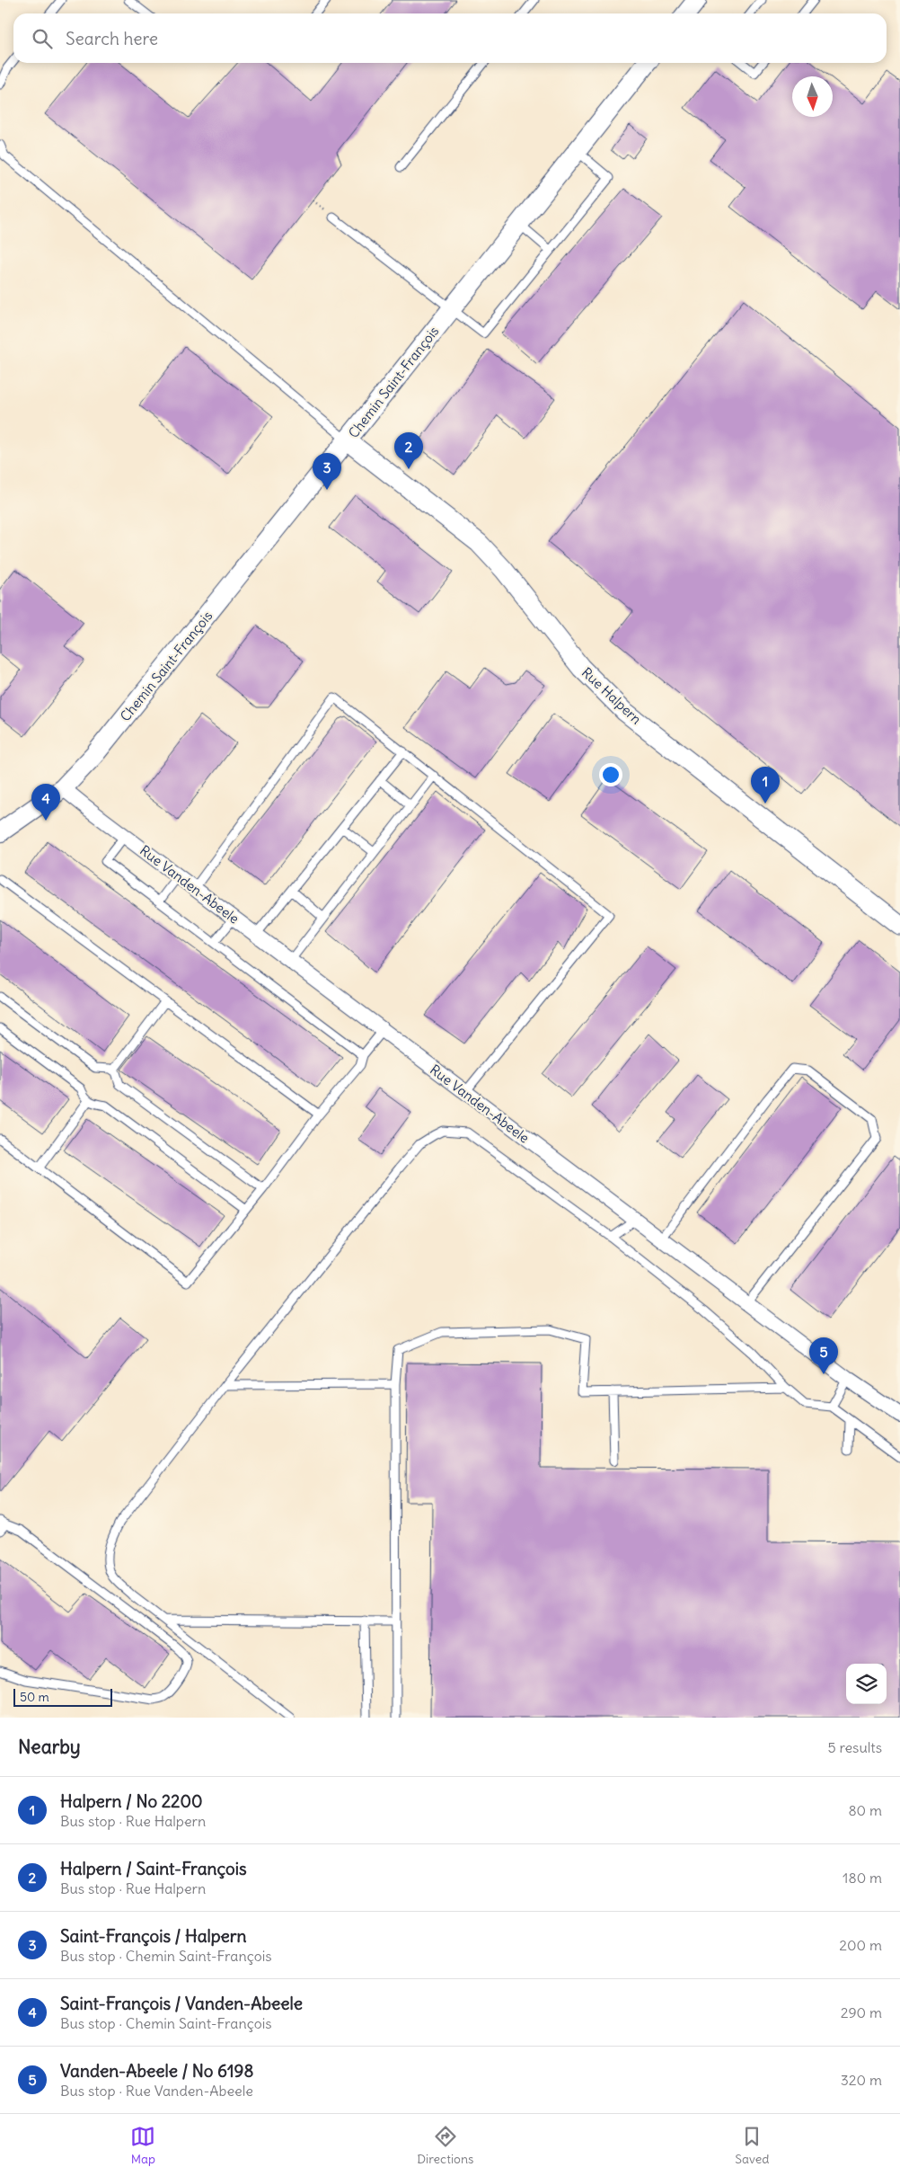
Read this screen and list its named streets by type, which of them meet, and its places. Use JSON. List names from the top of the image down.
{
  "streets": {
    "street": ["Chemin Saint-François", "Rue Halpern", "Rue Vanden-Abeele"]
  },
  "crossings": [
    ["Chemin Saint-François", "Rue Halpern"],
    ["Chemin Saint-François", "Rue Vanden-Abeele"]
  ],
  "scale_bar": "50 m",
  "north": "bottom",
  "page": {
    "search": "Search here",
    "pins": [
      "2",
      "3",
      "1",
      "4",
      "5"
    ],
    "scale": "50 m",
    "heading": ["Nearby", "5 results"],
    "list": [
      {
        "mark": "1",
        "name": "Halpern / No 2200",
        "note": "Bus stop · Rue Halpern",
        "value": "80 m"
      },
      {
        "mark": "2",
        "name": "Halpern / Saint-François",
        "note": "Bus stop · Rue Halpern",
        "value": "180 m"
      },
      {
        "mark": "3",
        "name": "Saint-François / Halpern",
        "note": "Bus stop · Chemin Saint-François",
        "value": "200 m"
      },
      {
        "mark": "4",
        "name": "Saint-François / Vanden-Abeele",
        "note": "Bus stop · Chemin Saint-François",
        "value": "290 m"
      },
      {
        "mark": "5",
        "name": "Vanden-Abeele / No 6198",
        "note": "Bus stop · Rue Vanden-Abeele",
        "value": "320 m"
      }
    ],
    "nav": ["Map", "Directions", "Saved"]
  }
}
